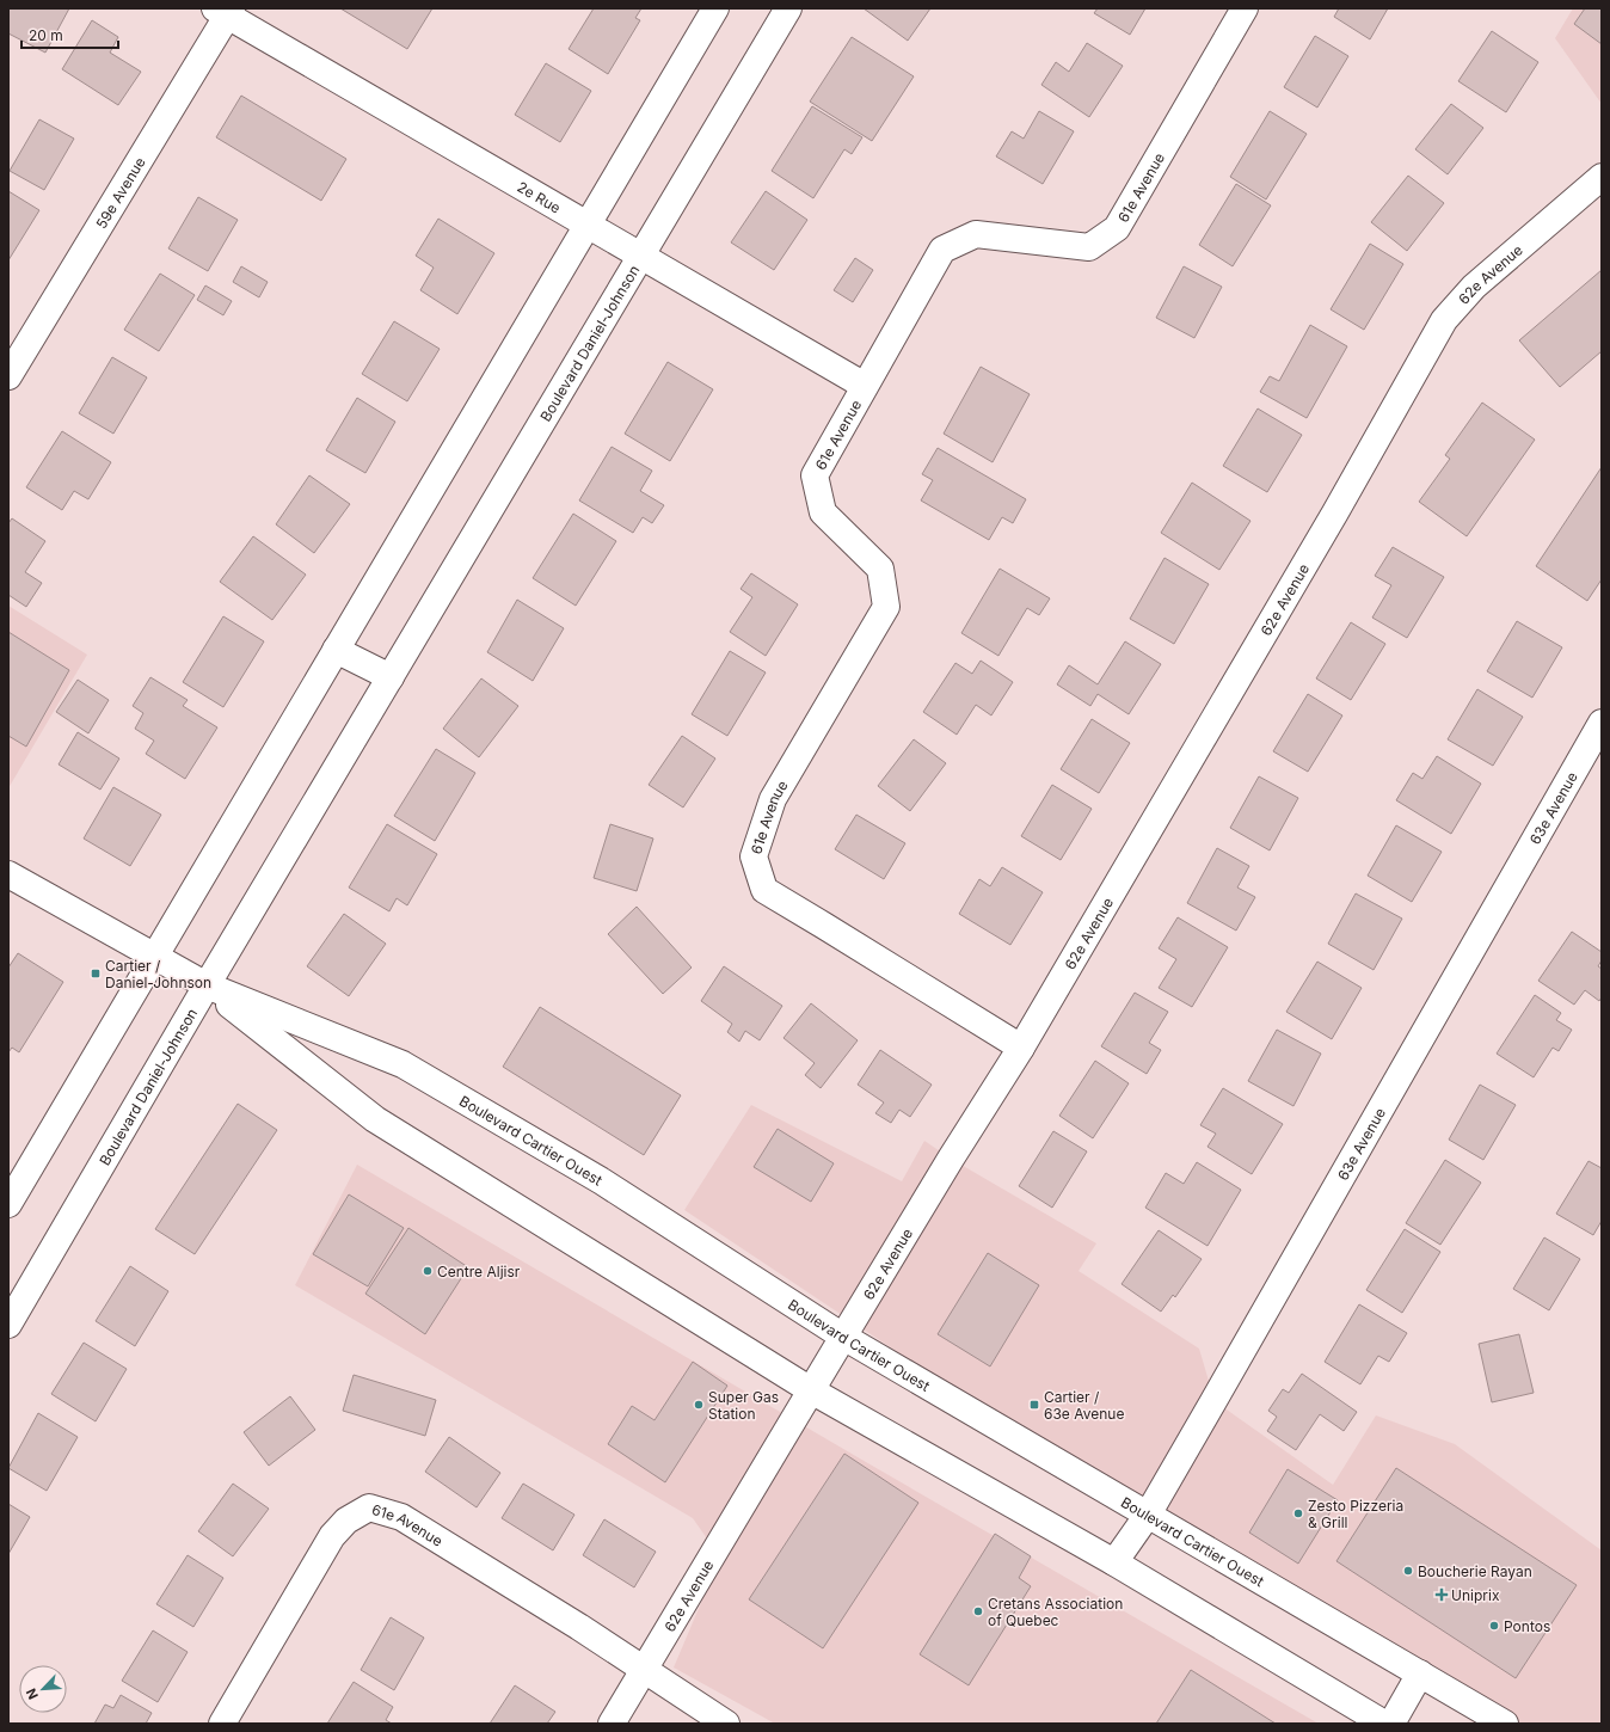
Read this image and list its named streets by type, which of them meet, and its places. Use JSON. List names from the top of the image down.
{
  "streets": {
    "street": [
      "61e Avenue",
      "59e Avenue",
      "2e Rue",
      "62e Avenue",
      "Boulevard Daniel-Johnson",
      "63e Avenue",
      "Boulevard Cartier Ouest"
    ]
  },
  "crossings": [
    ["61e Avenue", "2e Rue"],
    ["61e Avenue", "62e Avenue"],
    ["59e Avenue", "2e Rue"],
    ["2e Rue", "Boulevard Daniel-Johnson"],
    ["62e Avenue", "Boulevard Cartier Ouest"],
    ["Boulevard Daniel-Johnson", "Boulevard Cartier Ouest"],
    ["63e Avenue", "Boulevard Cartier Ouest"]
  ],
  "places": {
    "transit": ["Cartier / Daniel-Johnson", "Cartier / 63e Avenue"],
    "other": [
      "Centre Aljisr",
      "Super Gas Station",
      "Zesto Pizzeria & Grill",
      "Boucherie Rayan",
      "Cretans Association of Quebec",
      "Pontos"
    ],
    "health": ["Uniprix"]
  },
  "scale_bar": "20 m",
  "north": "bottom left"
}
